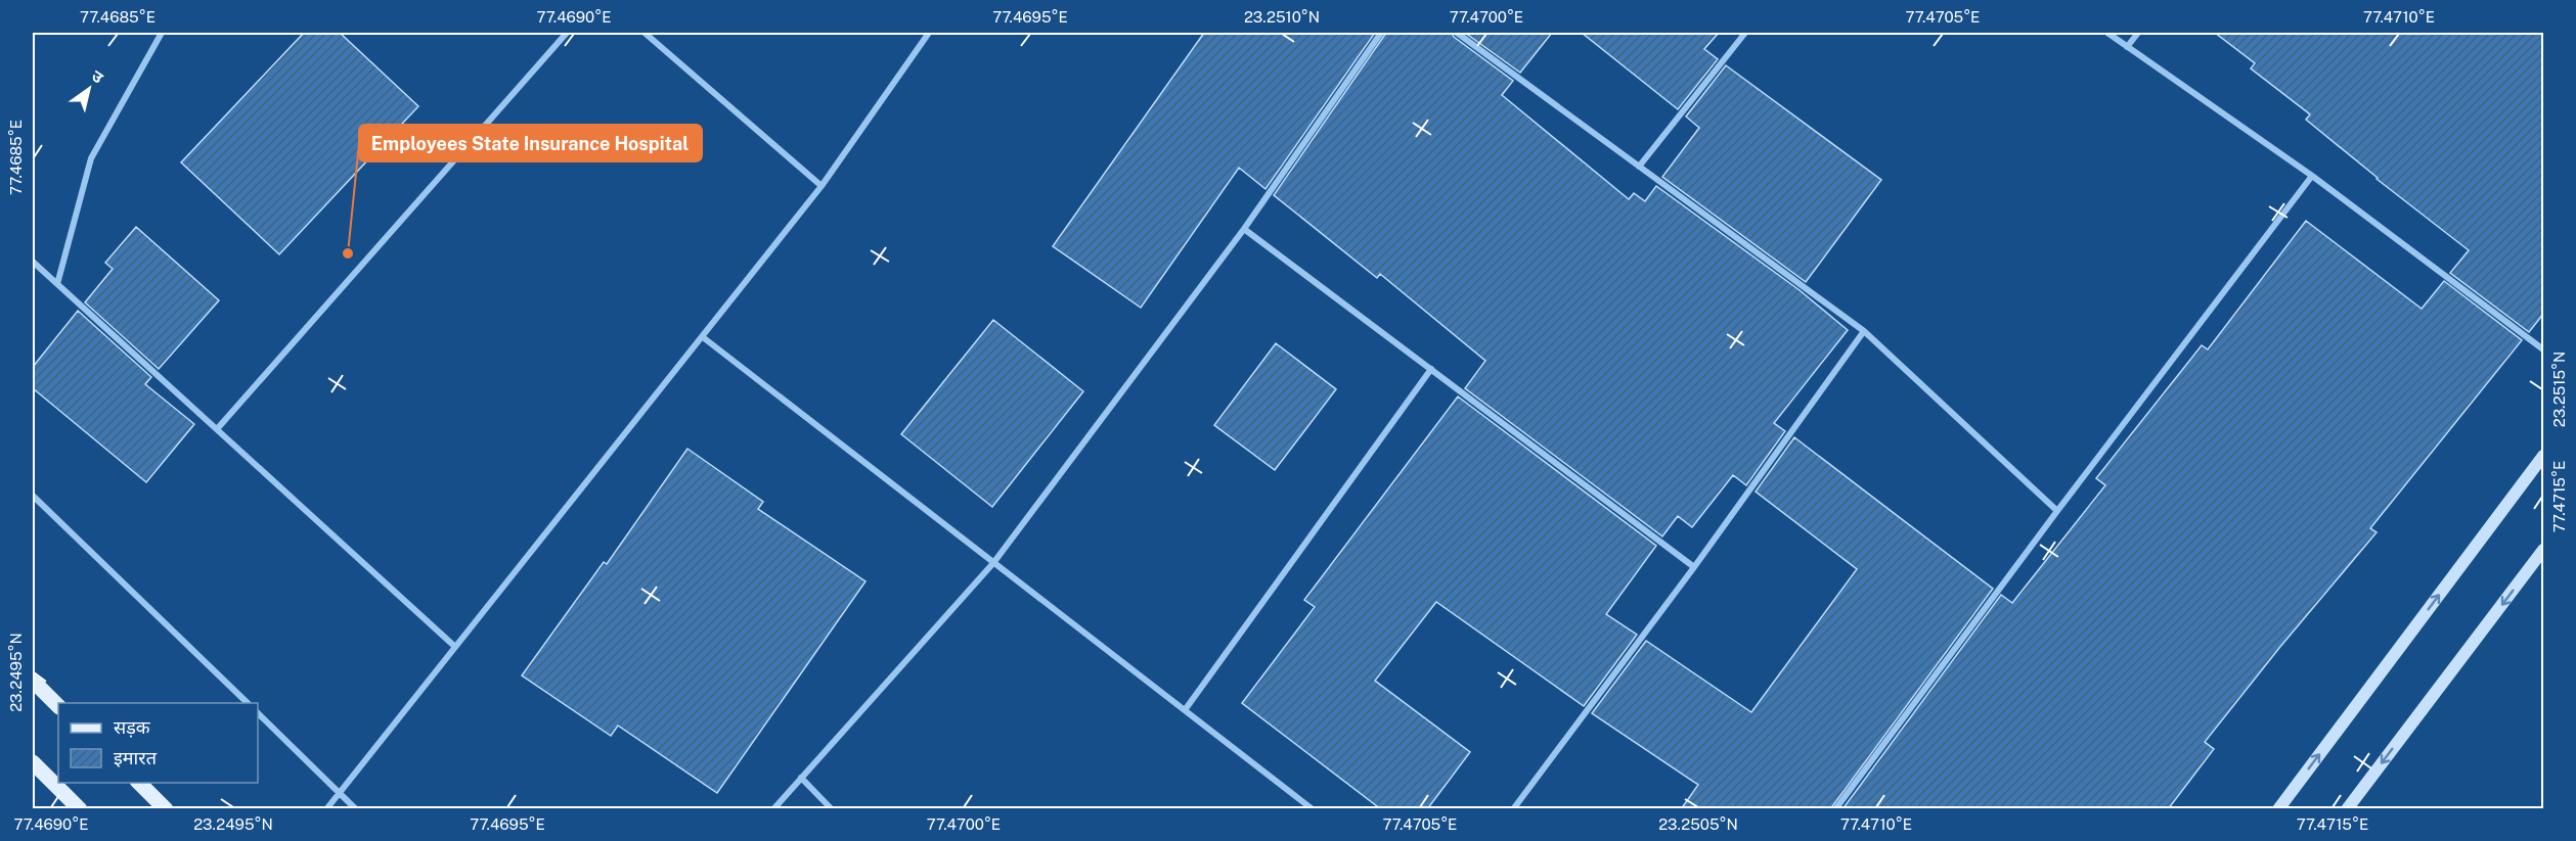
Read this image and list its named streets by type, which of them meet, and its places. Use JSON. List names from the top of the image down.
{
  "places": ["Employees State Insurance Hospital"],
  "legend": ["सड़क", "इमारत"],
  "north": "top right",
  "coordinates": [
    "77.4685°E",
    "77.4690°E",
    "77.4695°E",
    "23.2510°N",
    "77.4700°E",
    "77.4705°E",
    "77.4710°E",
    "23.2515°N",
    "77.4715°E",
    "23.2495°N",
    "23.2505°N"
  ]
}
